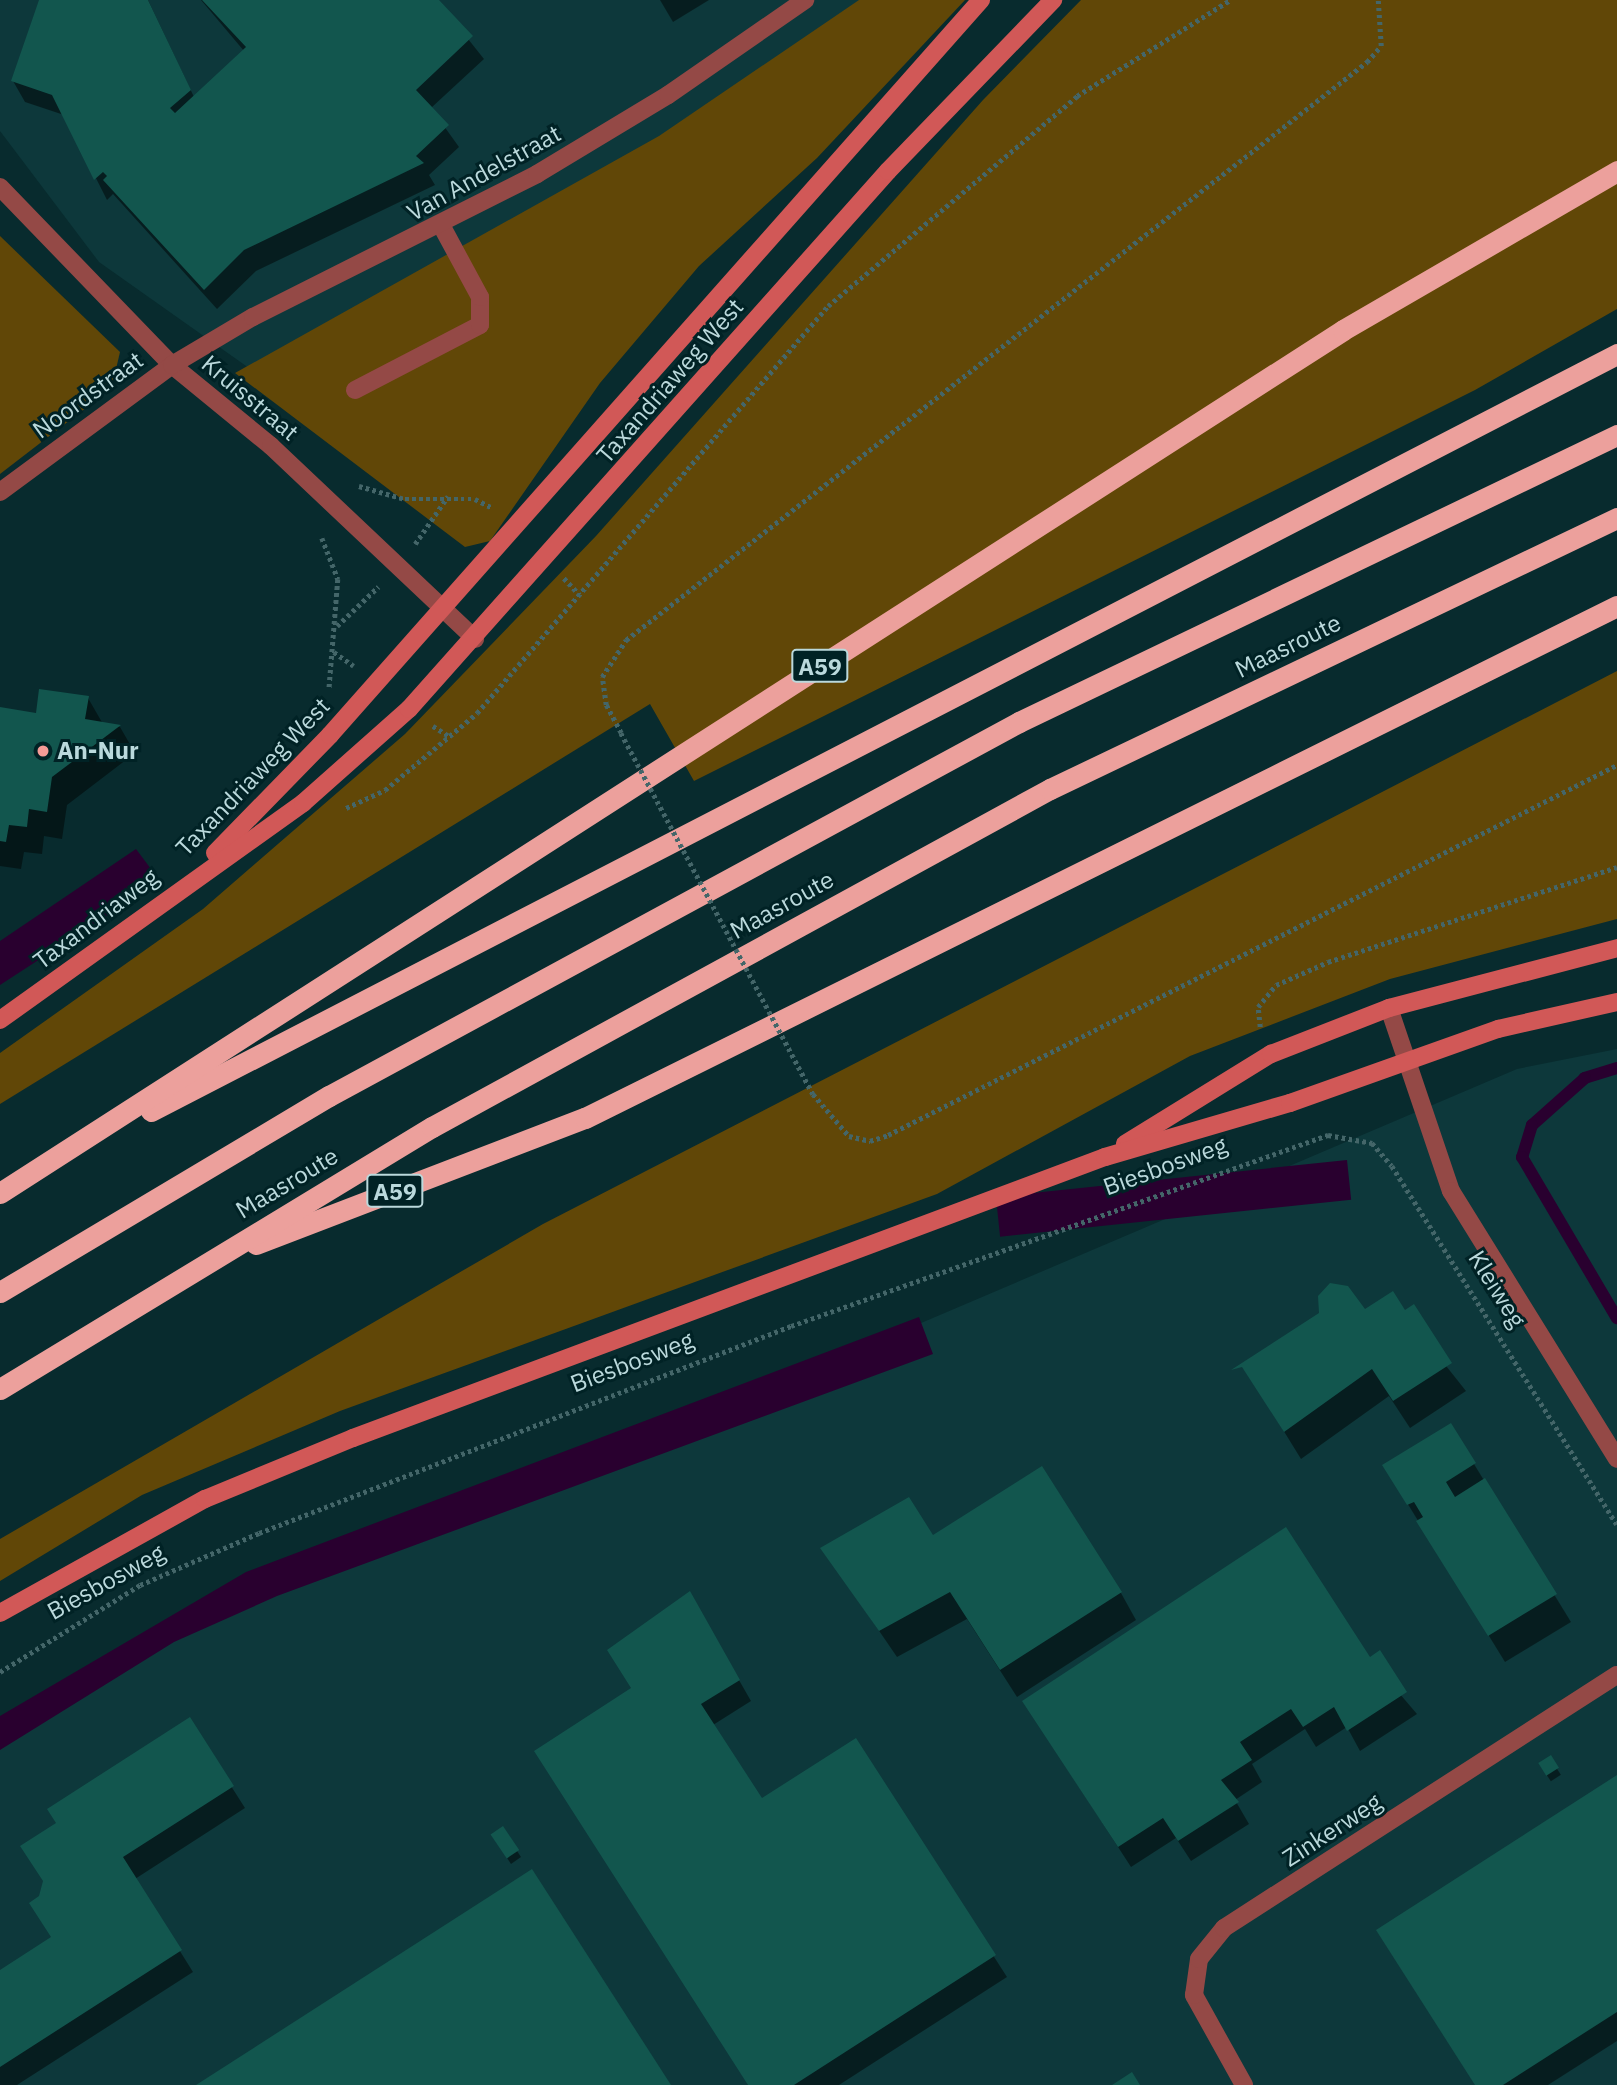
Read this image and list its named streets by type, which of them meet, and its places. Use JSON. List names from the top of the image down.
{
  "streets": {
    "highway": ["Maasroute", "A59"],
    "main road": ["Taxandriaweg West", "Taxandriaweg", "Biesbosweg"],
    "street": [
      "Van Andelstraat",
      "Noordstraat",
      "Kruisstraat",
      "Kleiweg",
      "Zinkerweg"
    ]
  },
  "crossings": [
    ["Van Andelstraat", "Noordstraat"],
    ["Van Andelstraat", "Kruisstraat"],
    ["Taxandriaweg West", "Kruisstraat"],
    ["Taxandriaweg West", "Taxandriaweg"],
    ["Noordstraat", "Kruisstraat"],
    ["Maasroute", "A59"],
    ["Biesbosweg", "Kleiweg"]
  ],
  "places": ["An-Nur"]
}
